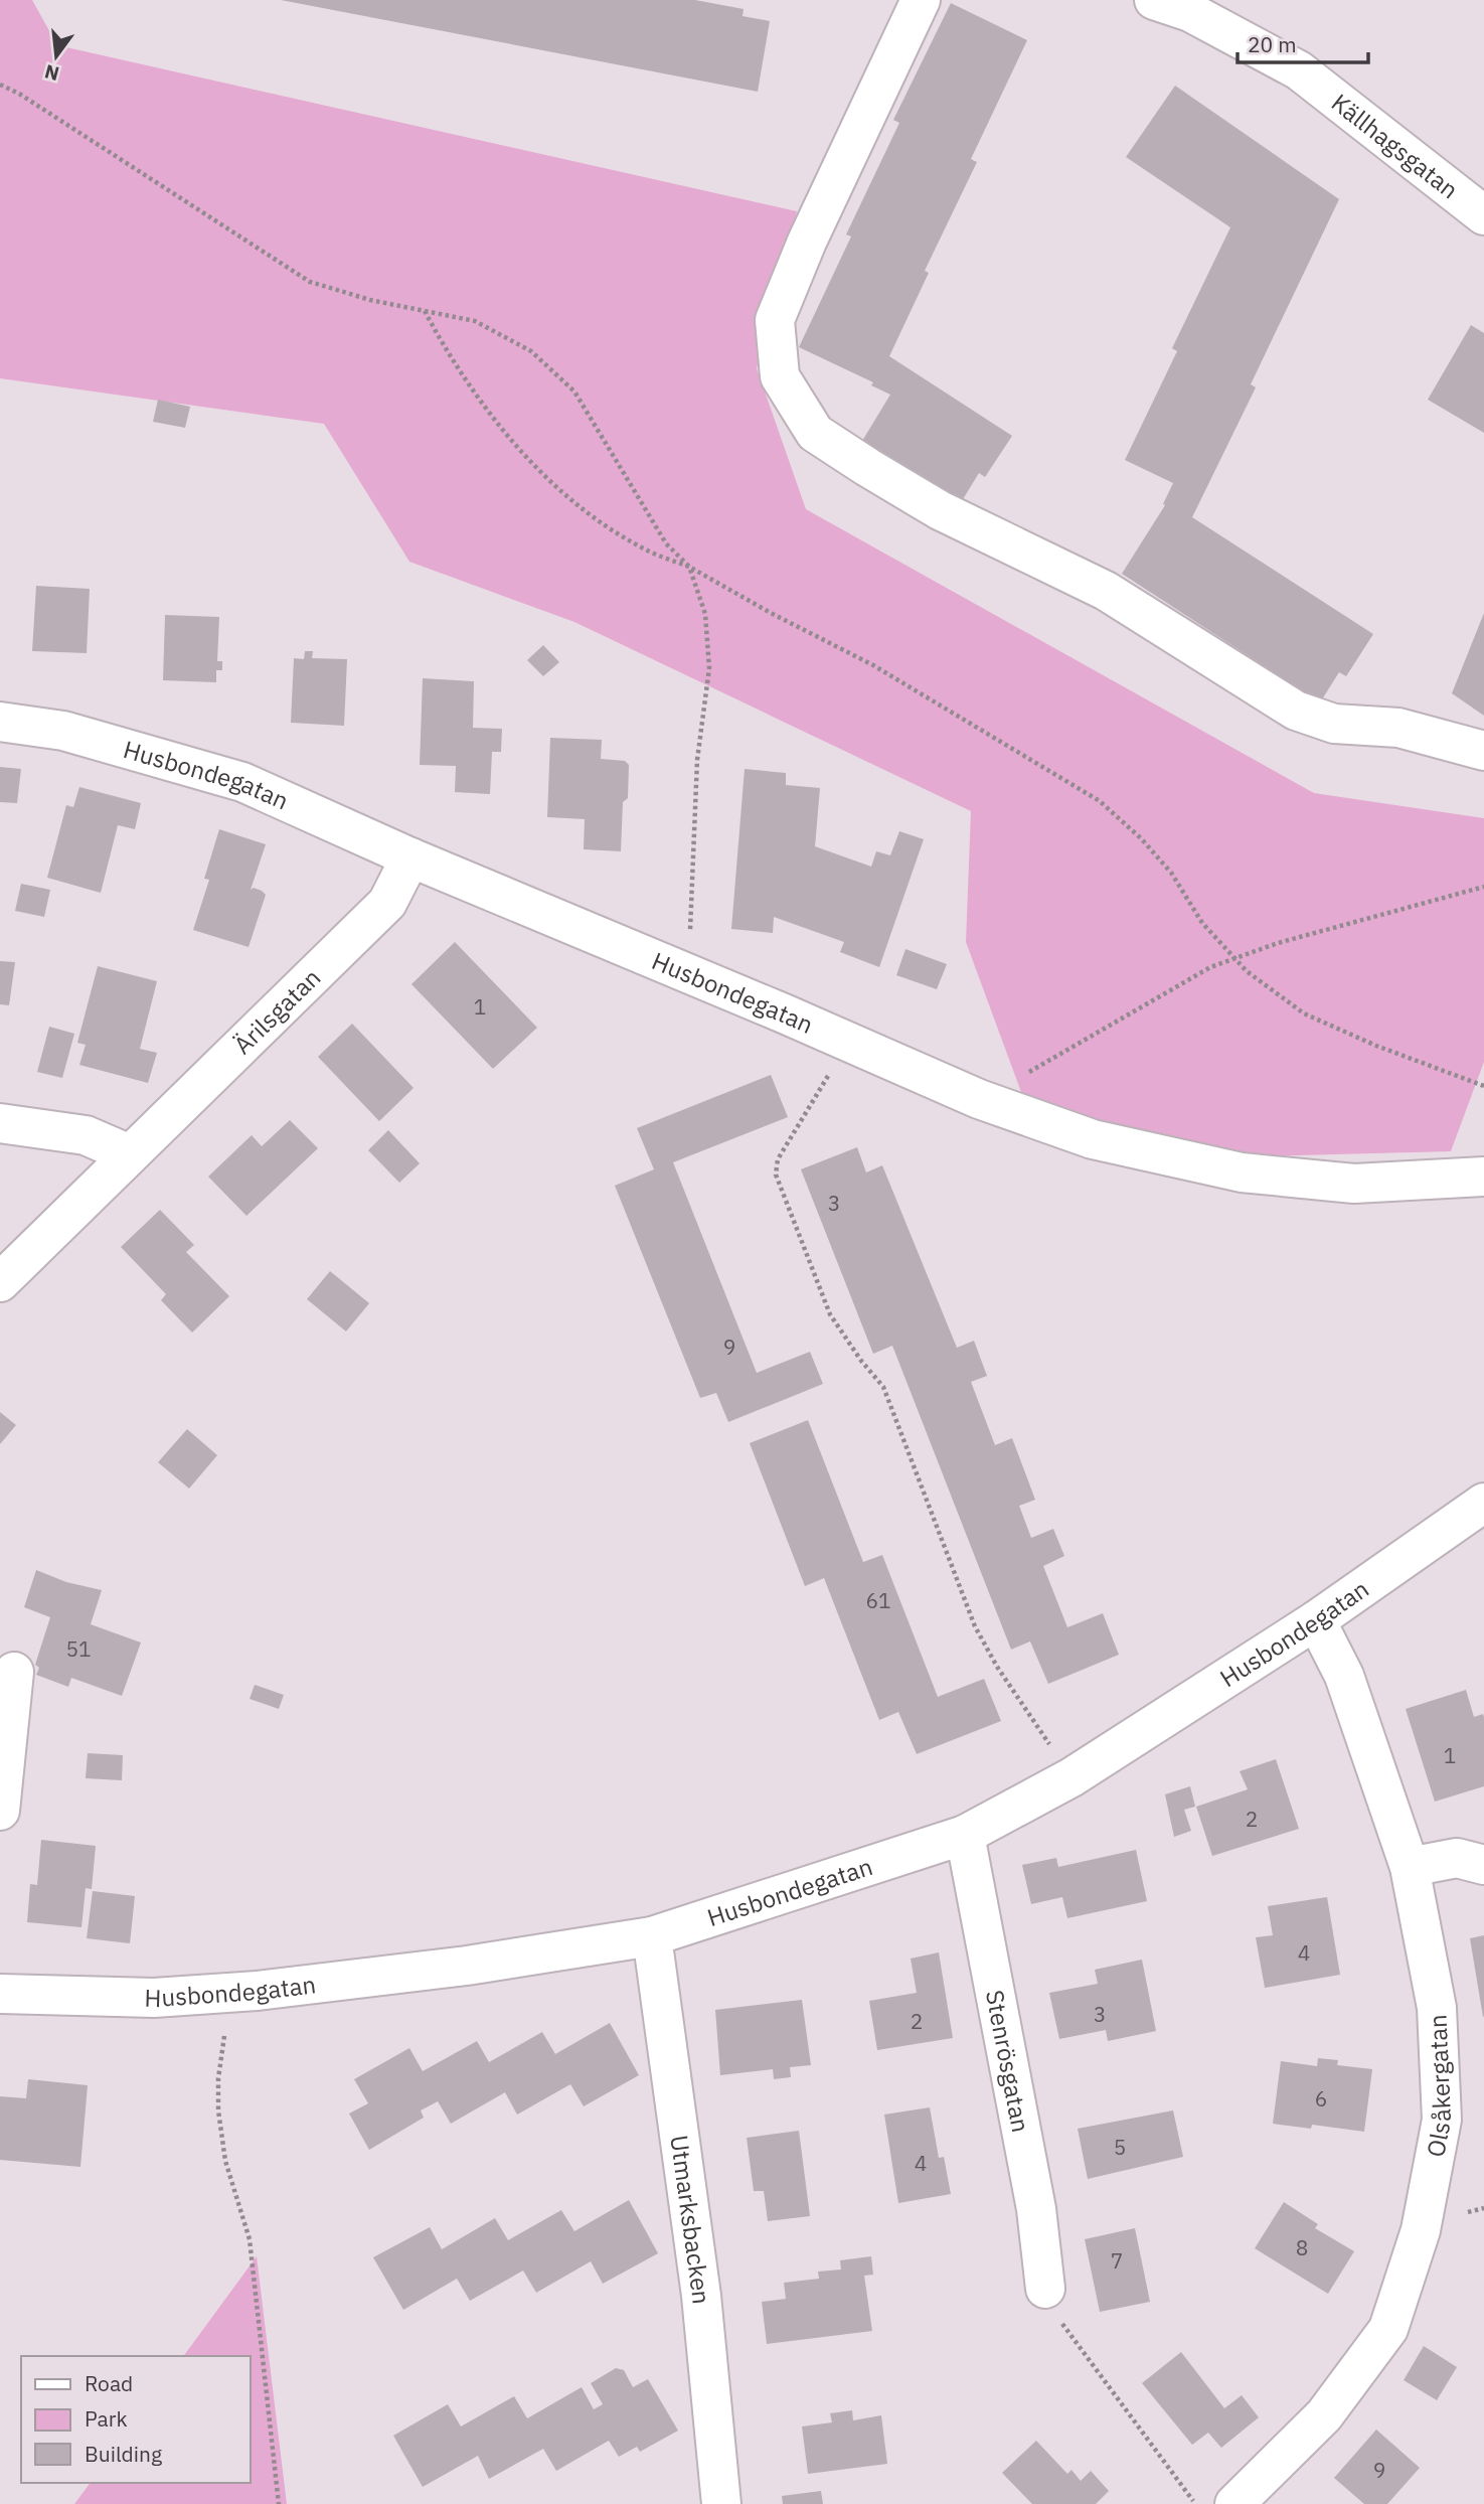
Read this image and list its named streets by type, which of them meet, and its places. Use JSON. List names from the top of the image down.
{
  "streets": {
    "street": [
      "Källhagsgatan",
      "Husbondegatan",
      "Ärilsgatan",
      "Stenrösgatan",
      "Olsåkergatan",
      "Utmarksbacken"
    ]
  },
  "crossings": [
    ["Husbondegatan", "Ärilsgatan"],
    ["Husbondegatan", "Stenrösgatan"],
    ["Husbondegatan", "Olsåkergatan"],
    ["Husbondegatan", "Utmarksbacken"]
  ],
  "house_numbers": [
    "1",
    "3",
    "9",
    "61",
    "51",
    "1",
    "2",
    "4",
    "3",
    "2",
    "6",
    "5",
    "4",
    "8",
    "7",
    "9"
  ],
  "legend": ["Road", "Park", "Building"],
  "scale_bar": "20 m",
  "north": "bottom"
}
